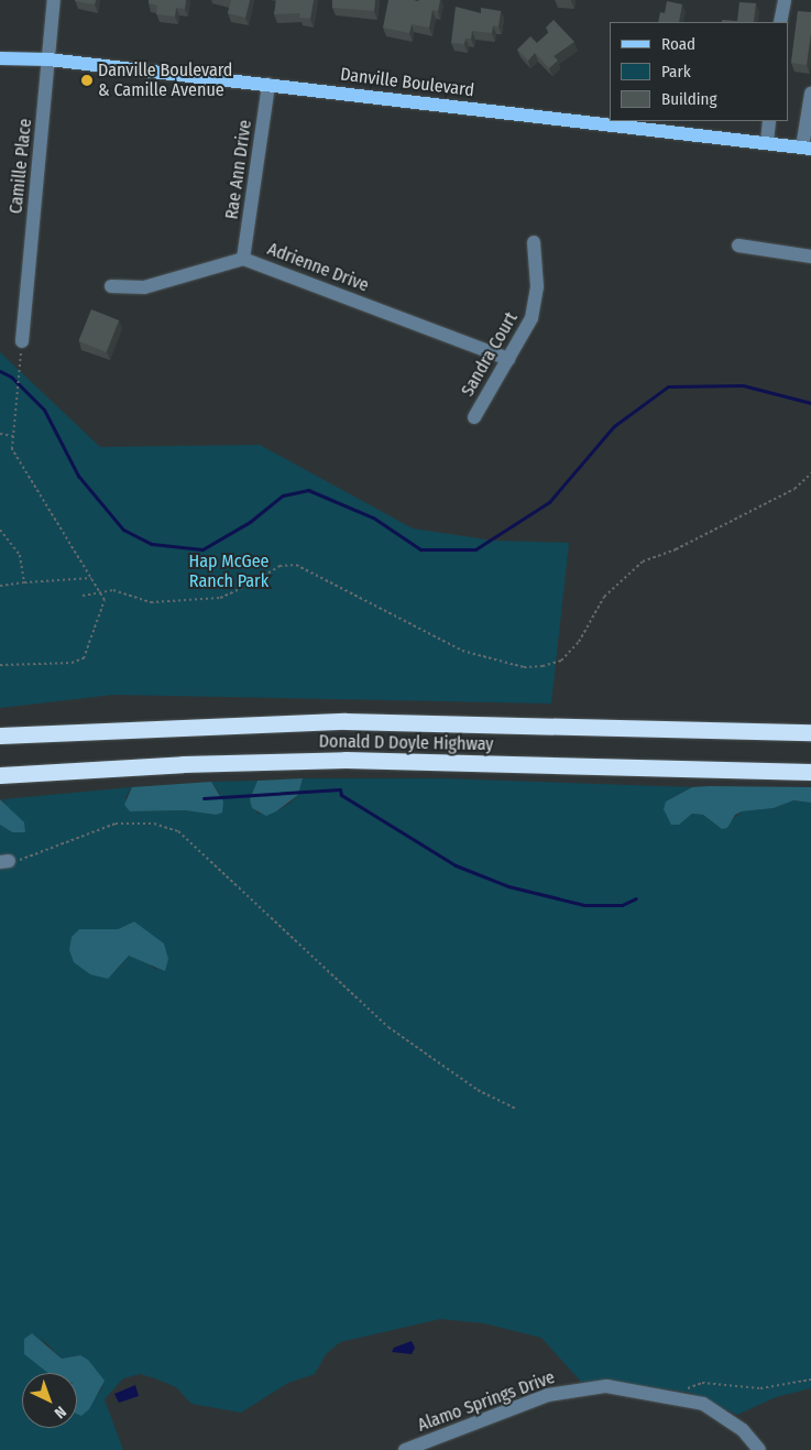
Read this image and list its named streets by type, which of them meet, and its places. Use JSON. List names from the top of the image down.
{
  "streets": {
    "highway": ["Donald D Doyle Highway"],
    "main road": ["Danville Boulevard"],
    "street": [
      "Camille Place",
      "Rae Ann Drive",
      "Adrienne Drive",
      "Sandra Court",
      "Alamo Springs Drive"
    ]
  },
  "crossings": [
    ["Danville Boulevard", "Camille Place"],
    ["Danville Boulevard", "Rae Ann Drive"],
    ["Rae Ann Drive", "Adrienne Drive"],
    ["Adrienne Drive", "Sandra Court"]
  ],
  "parks": ["Hap McGee Ranch Park"],
  "places": ["Danville Boulevard & Camille Avenue"],
  "legend": ["Road", "Park", "Building"],
  "north": "bottom right"
}
